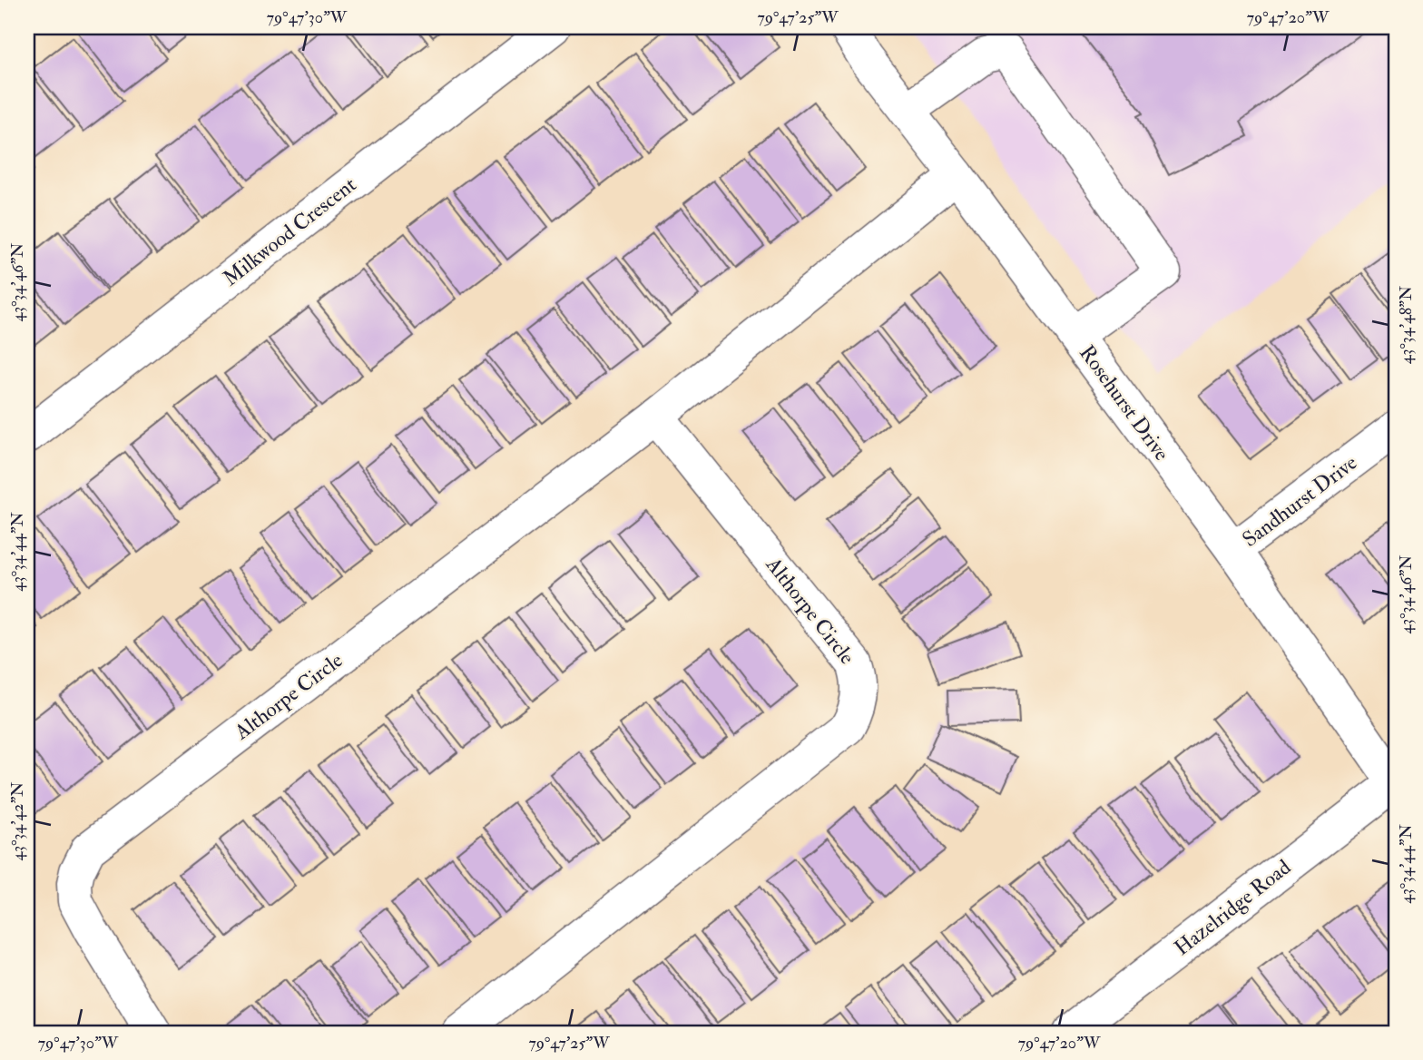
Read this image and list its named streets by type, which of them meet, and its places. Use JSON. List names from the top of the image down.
{
  "streets": {
    "street": [
      "Milkwood Crescent",
      "Rosehurst Drive",
      "Sandhurst Drive",
      "Althorpe Circle",
      "Hazelridge Road"
    ]
  },
  "crossings": [
    ["Rosehurst Drive", "Sandhurst Drive"],
    ["Rosehurst Drive", "Althorpe Circle"],
    ["Rosehurst Drive", "Hazelridge Road"]
  ],
  "coordinates": [
    "79°47'30\"W",
    "79°47'25\"W",
    "79°47'20\"W",
    "43°34'46\"N",
    "43°34'48\"N",
    "43°34'44\"N",
    "43°34'42\"N"
  ]
}
